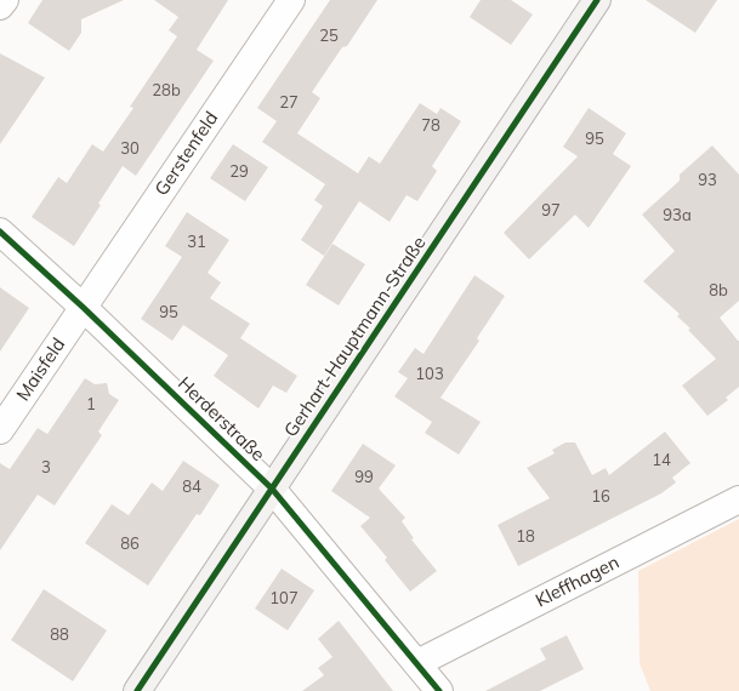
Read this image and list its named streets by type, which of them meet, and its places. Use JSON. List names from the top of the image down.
{
  "streets": {
    "street": [
      "Gerstenfeld",
      "Gerhart-Hauptmann-Straße",
      "Maisfeld",
      "Herderstraße",
      "Kleffhagen"
    ]
  },
  "crossings": [
    ["Gerstenfeld", "Maisfeld"],
    ["Gerstenfeld", "Herderstraße"],
    ["Gerhart-Hauptmann-Straße", "Herderstraße"],
    ["Maisfeld", "Herderstraße"],
    ["Herderstraße", "Kleffhagen"]
  ],
  "house_numbers": [
    "25",
    "28b",
    "27",
    "78",
    "95",
    "30",
    "29",
    "93",
    "97",
    "93a",
    "31",
    "8b",
    "95",
    "103",
    "1",
    "14",
    "3",
    "99",
    "84",
    "16",
    "18",
    "86",
    "107",
    "88"
  ]
}
